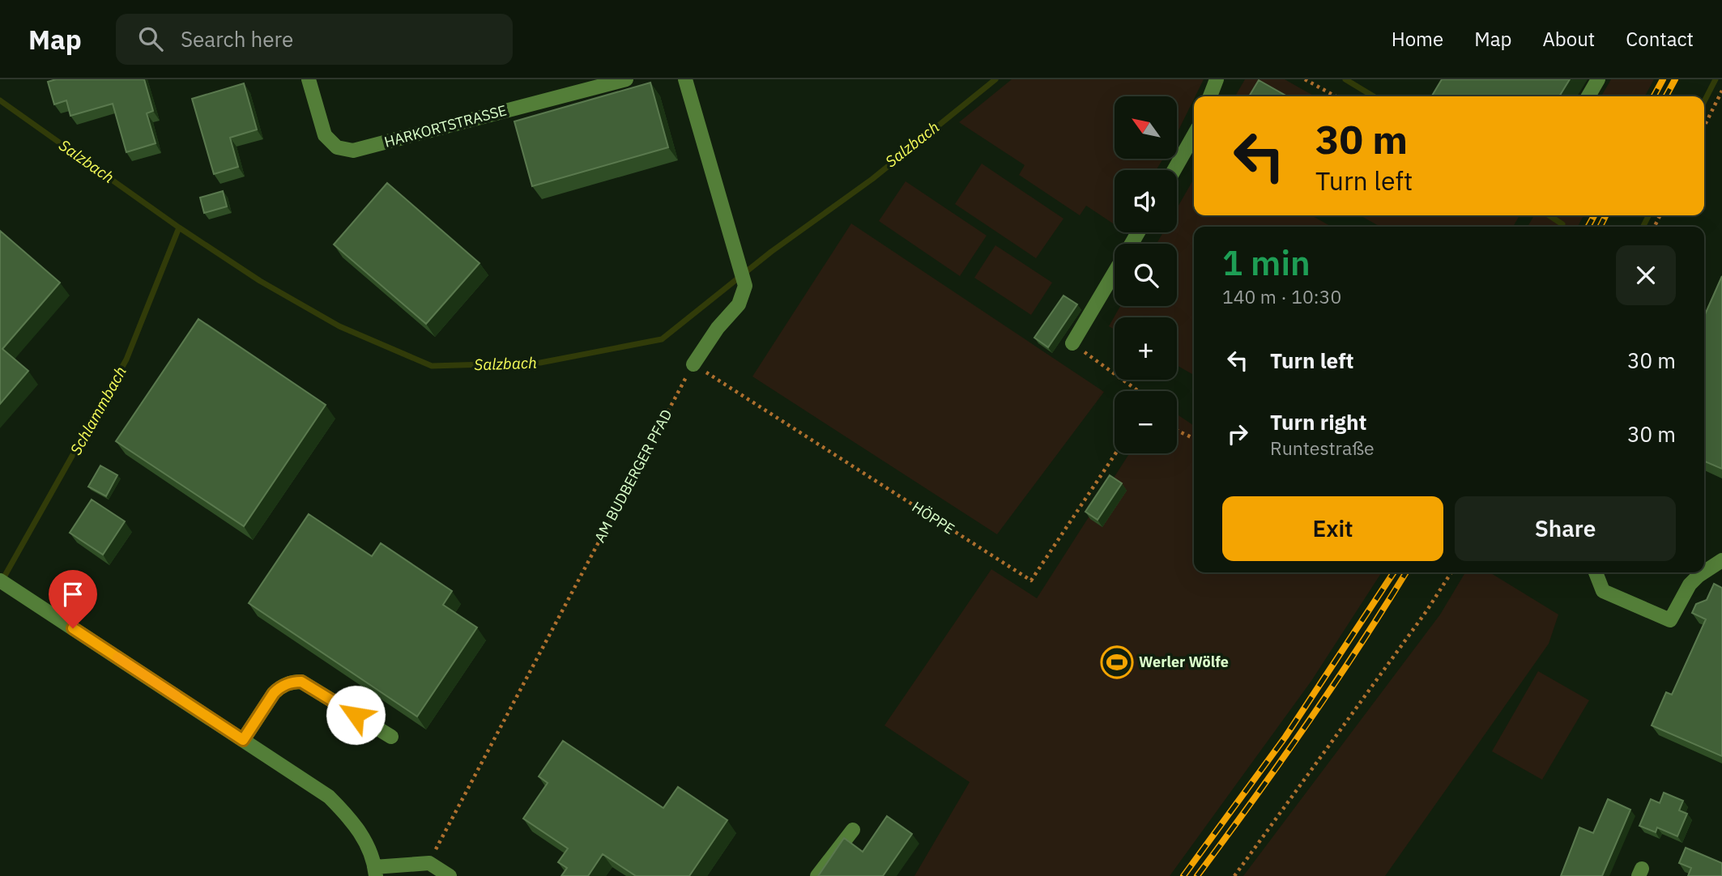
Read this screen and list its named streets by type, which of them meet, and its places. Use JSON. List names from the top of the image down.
{
  "streets": {
    "street": ["HARKORTSTRASSE"],
    "path": ["AM BUDBERGER PFAD", "HÖPPE"]
  },
  "crossings": [
    ["AM BUDBERGER PFAD", "HÖPPE"]
  ],
  "water": ["Salzbach", "Schlammbach"],
  "places": {
    "sports": ["Werler Wölfe"]
  },
  "north": "top left",
  "page": {
    "header": "Map",
    "search": "Search here",
    "nav": [
      "Home",
      "Map",
      "About",
      "Contact"
    ],
    "map_buttons": ["+", "−"],
    "turn": ["30 m", "Turn left"],
    "heading": ["1 min", "140 m · 10:30"],
    "list": [
      {
        "name": "Turn left",
        "value": "30 m"
      },
      {
        "name": "Turn right",
        "note": "Runtestraße",
        "value": "30 m"
      }
    ],
    "buttons": ["Exit", "Share"]
  }
}
